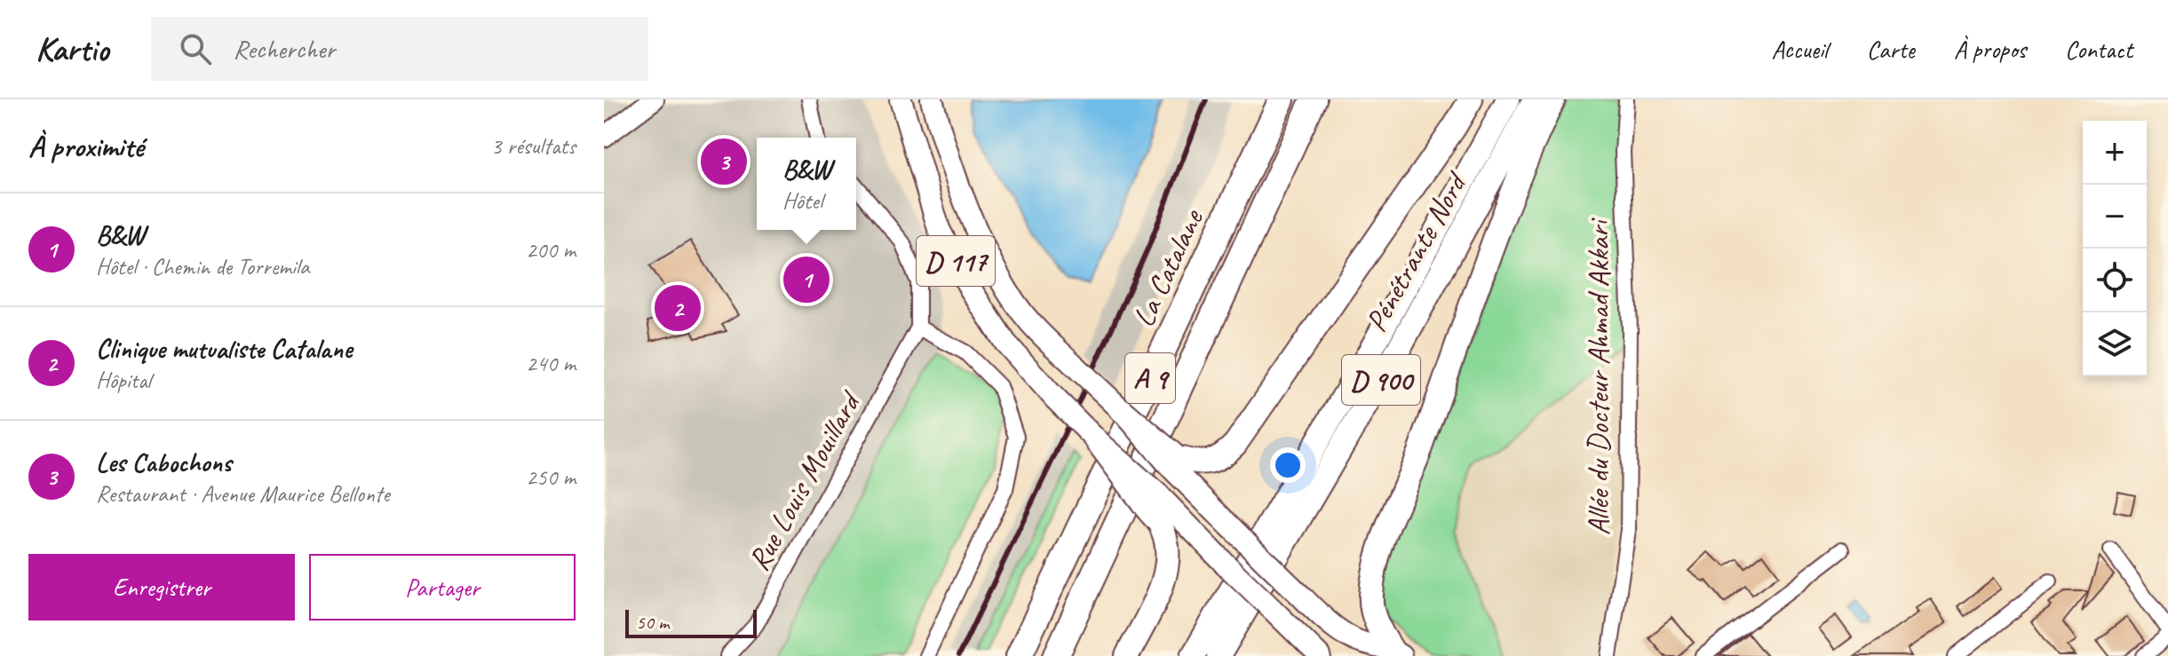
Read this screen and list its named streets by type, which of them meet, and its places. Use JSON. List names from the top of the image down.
{
  "streets": {
    "highway": [
      "Pénétrante Nord",
      "La Catalane",
      "A 9",
      "D 900"
    ],
    "main road": ["D 117"],
    "street": ["Allée du Docteur Ahmad Akkari", "Rue Louis Mouillard"]
  },
  "scale_bar": "50 m",
  "page": {
    "header": "Kartio",
    "search": "Rechercher",
    "nav": [
      "Accueil",
      "Carte",
      "À propos",
      "Contact"
    ],
    "heading": ["À proximité", "3 résultats"],
    "map_buttons": ["+", "−"],
    "pins": ["3", "1", "2"],
    "popup": ["B&W", "Hôtel"],
    "list": [
      {
        "mark": "1",
        "name": "B&W",
        "note": "Hôtel · Chemin de Torremila",
        "value": "200 m"
      },
      {
        "mark": "2",
        "name": "Clinique mutualiste Catalane",
        "note": "Hôpital",
        "value": "240 m"
      },
      {
        "mark": "3",
        "name": "Les Cabochons",
        "note": "Restaurant · Avenue Maurice Bellonte",
        "value": "250 m"
      }
    ],
    "buttons": ["Enregistrer", "Partager"],
    "scale": "50 m"
  }
}
